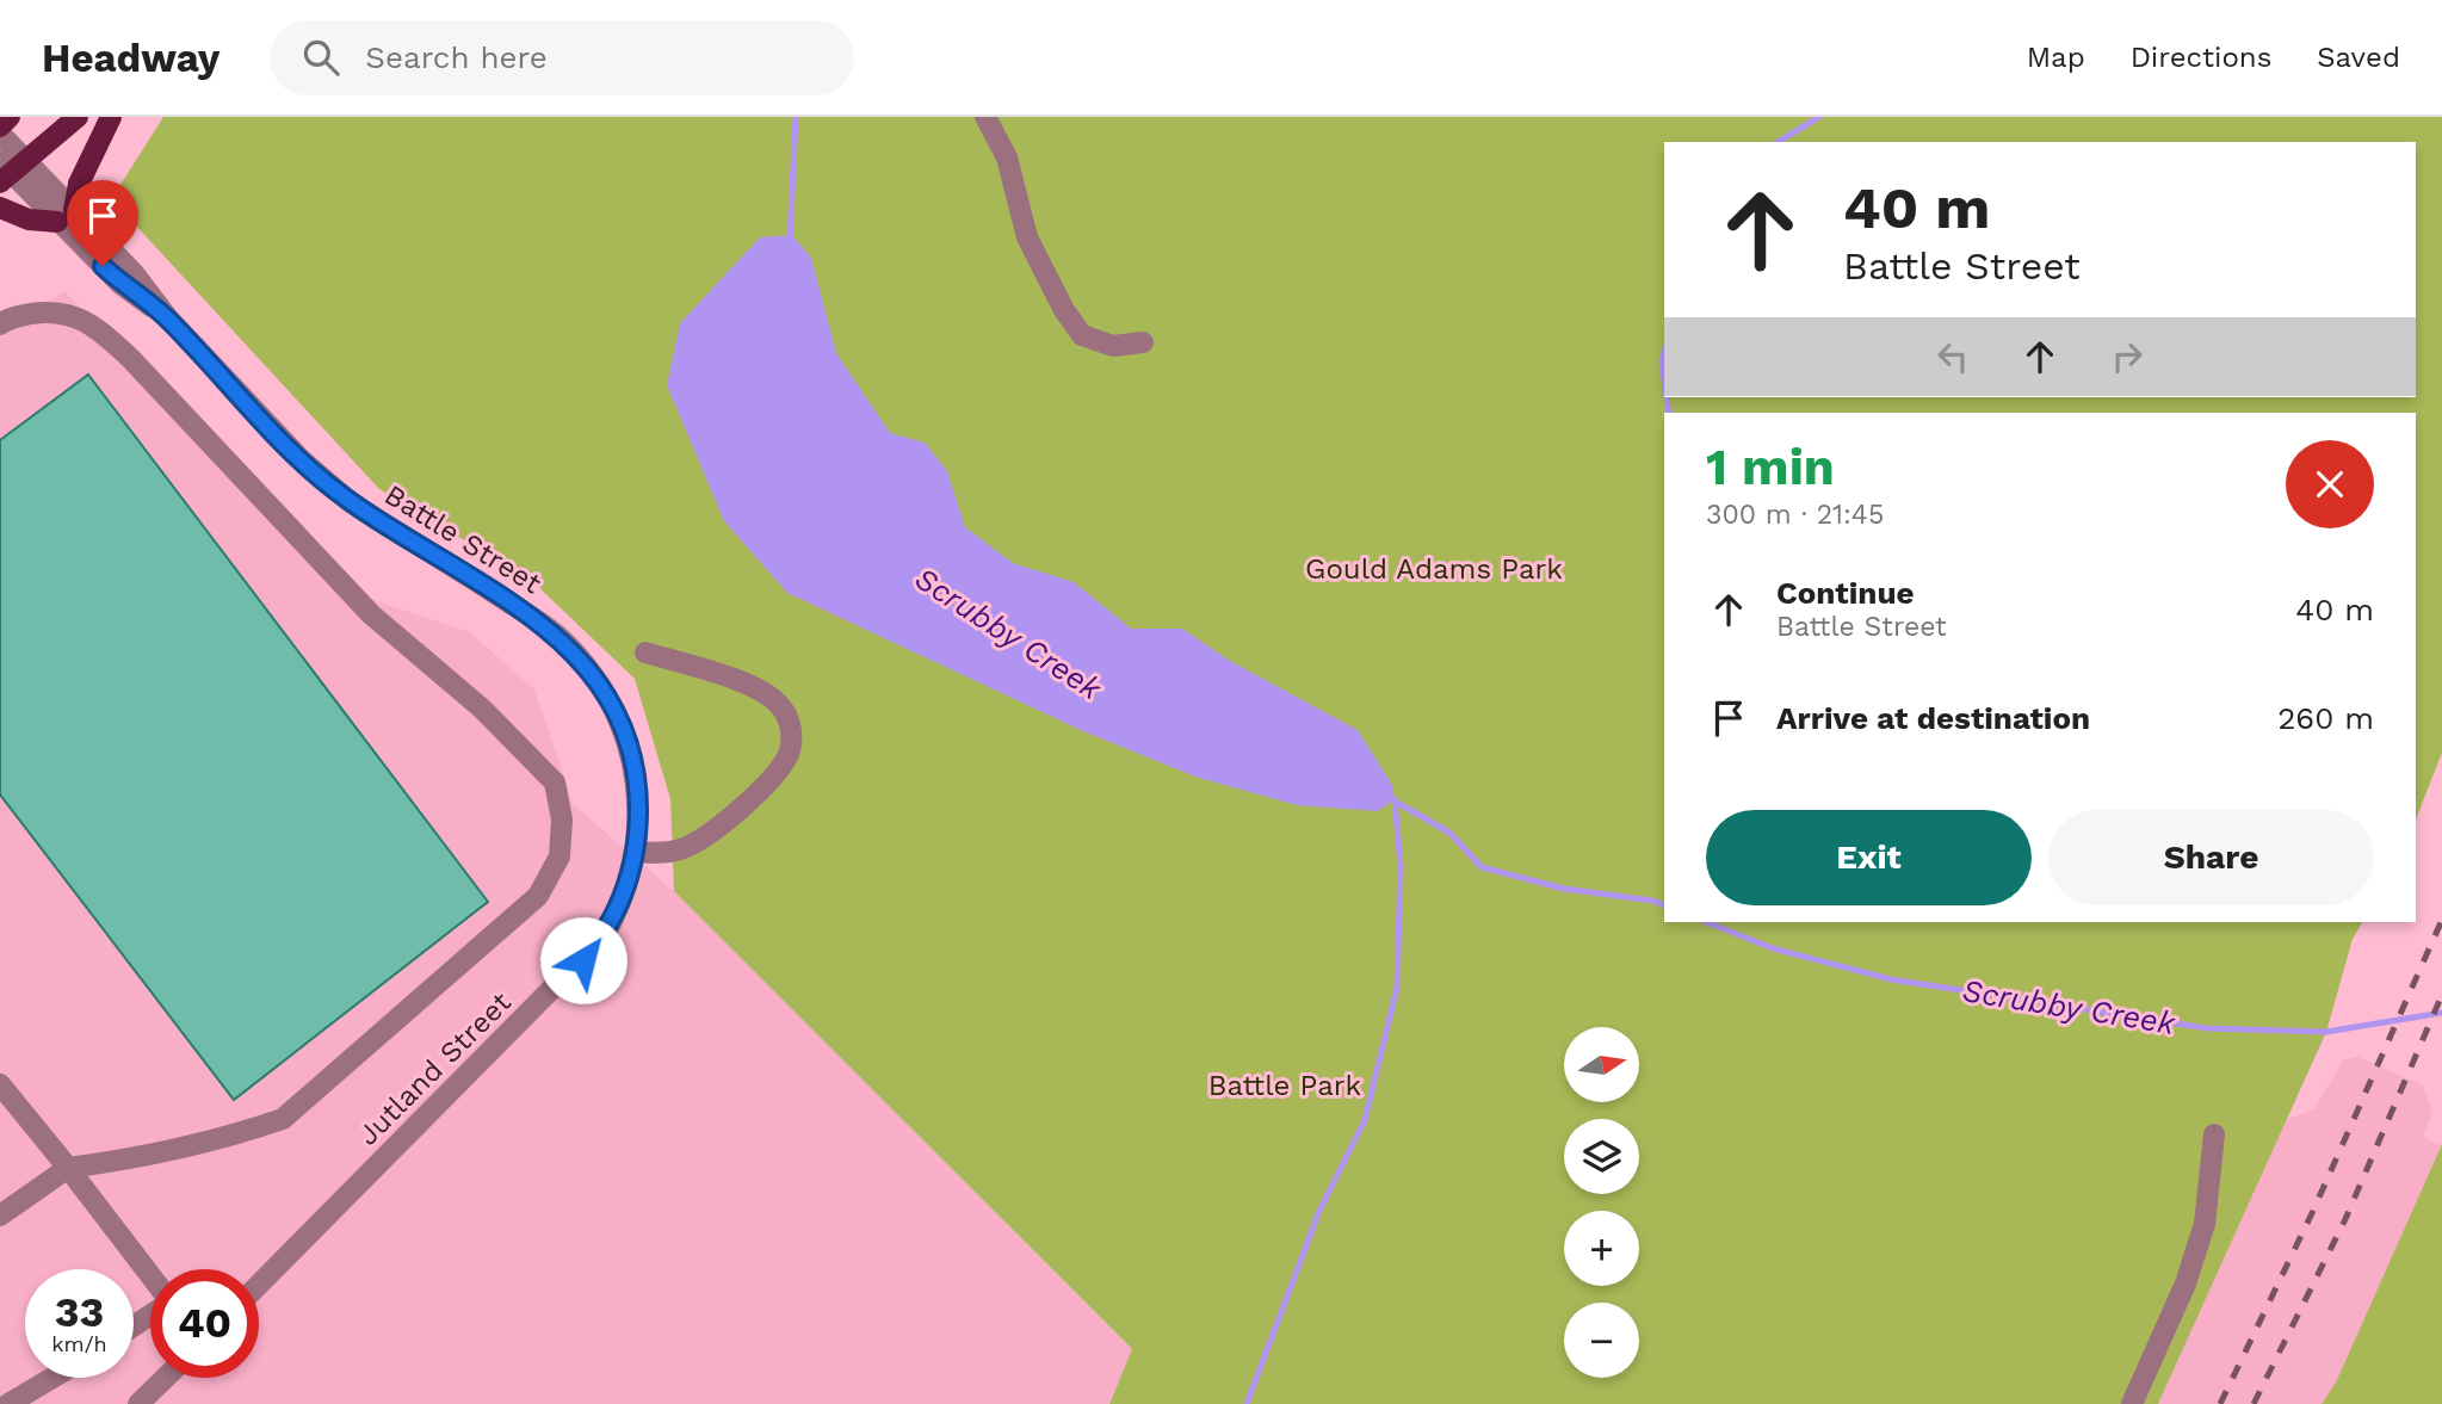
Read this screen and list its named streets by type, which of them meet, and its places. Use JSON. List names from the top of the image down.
{
  "streets": {
    "street": ["Battle Street", "Jutland Street"]
  },
  "crossings": [
    ["Battle Street", "Jutland Street"]
  ],
  "water": ["Scrubby Creek"],
  "parks": ["Gould Adams Park", "Battle Park"],
  "north": "right",
  "page": {
    "header": "Headway",
    "search": "Search here",
    "nav": ["Map", "Directions", "Saved"],
    "turn": ["40 m", "Battle Street"],
    "heading": ["1 min", "300 m · 21:45"],
    "list": [
      {
        "name": "Continue",
        "note": "Battle Street",
        "value": "40 m"
      },
      {
        "name": "Arrive at destination",
        "value": "260 m"
      }
    ],
    "buttons": ["Exit", "Share"],
    "map_buttons": ["+", "−"],
    "speed": "33 km/h",
    "limit": "40"
  }
}
